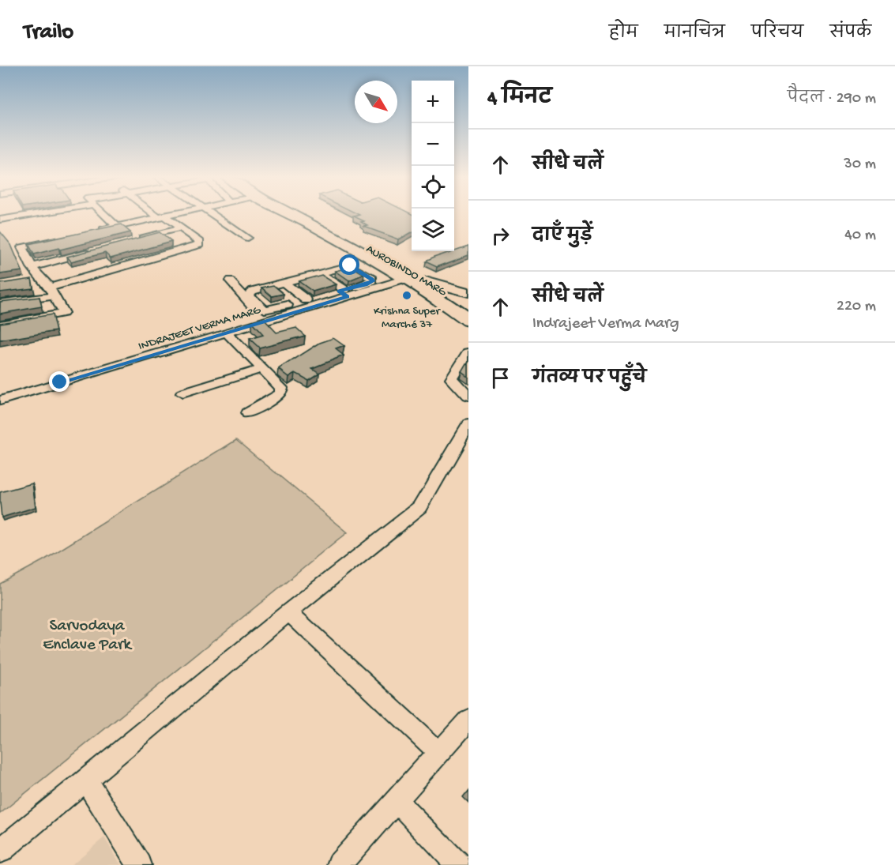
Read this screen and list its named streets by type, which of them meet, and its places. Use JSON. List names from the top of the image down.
{
  "streets": {
    "highway": ["AUROBINDO MARG"],
    "street": ["INDRAJEET VERMA MARG"]
  },
  "crossings": [
    ["AUROBINDO MARG", "INDRAJEET VERMA MARG"]
  ],
  "parks": ["Sarvodaya Enclave Park"],
  "places": ["Krishna Super Marché 37"],
  "north": "bottom right",
  "page": {
    "header": "Trailo",
    "nav": [
      "होम",
      "मानचित्र",
      "परिचय",
      "संपर्क"
    ],
    "heading": ["4 मिनट", "पैदल · 290 m"],
    "map_buttons": ["+", "−"],
    "list": [
      ["सीधे चलें", "30 m"],
      ["दाएँ मुड़ें", "40 m"],
      ["सीधे चलें", "Indrajeet Verma Marg", "220 m"],
      "गंतव्य पर पहुँचे"
    ]
  }
}
